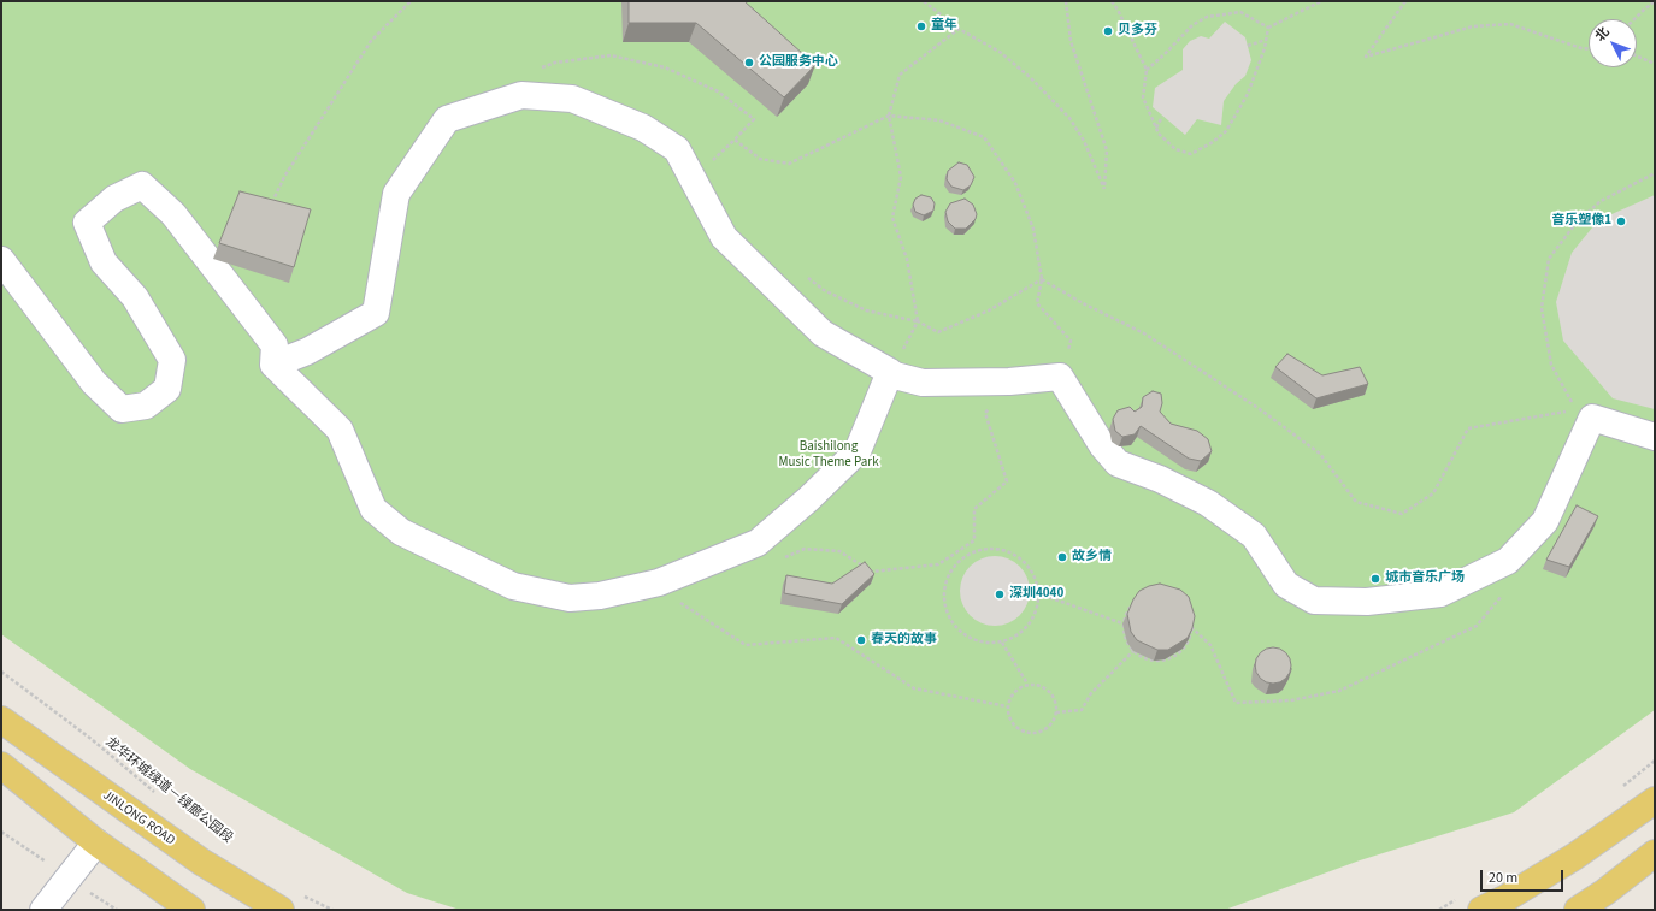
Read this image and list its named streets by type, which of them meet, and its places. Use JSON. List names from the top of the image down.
{
  "streets": {
    "main road": ["JINLONG ROAD"],
    "path": ["龙华环城绿道－绿廊公园段"]
  },
  "parks": ["Baishilong Music Theme Park"],
  "places": [
    "童年",
    "贝多芬",
    "公园服务中心",
    "音乐塑像1",
    "故乡情",
    "城市音乐广场",
    "深圳4040",
    "春天的故事"
  ],
  "scale_bar": "20 m",
  "north": "top left"
}
